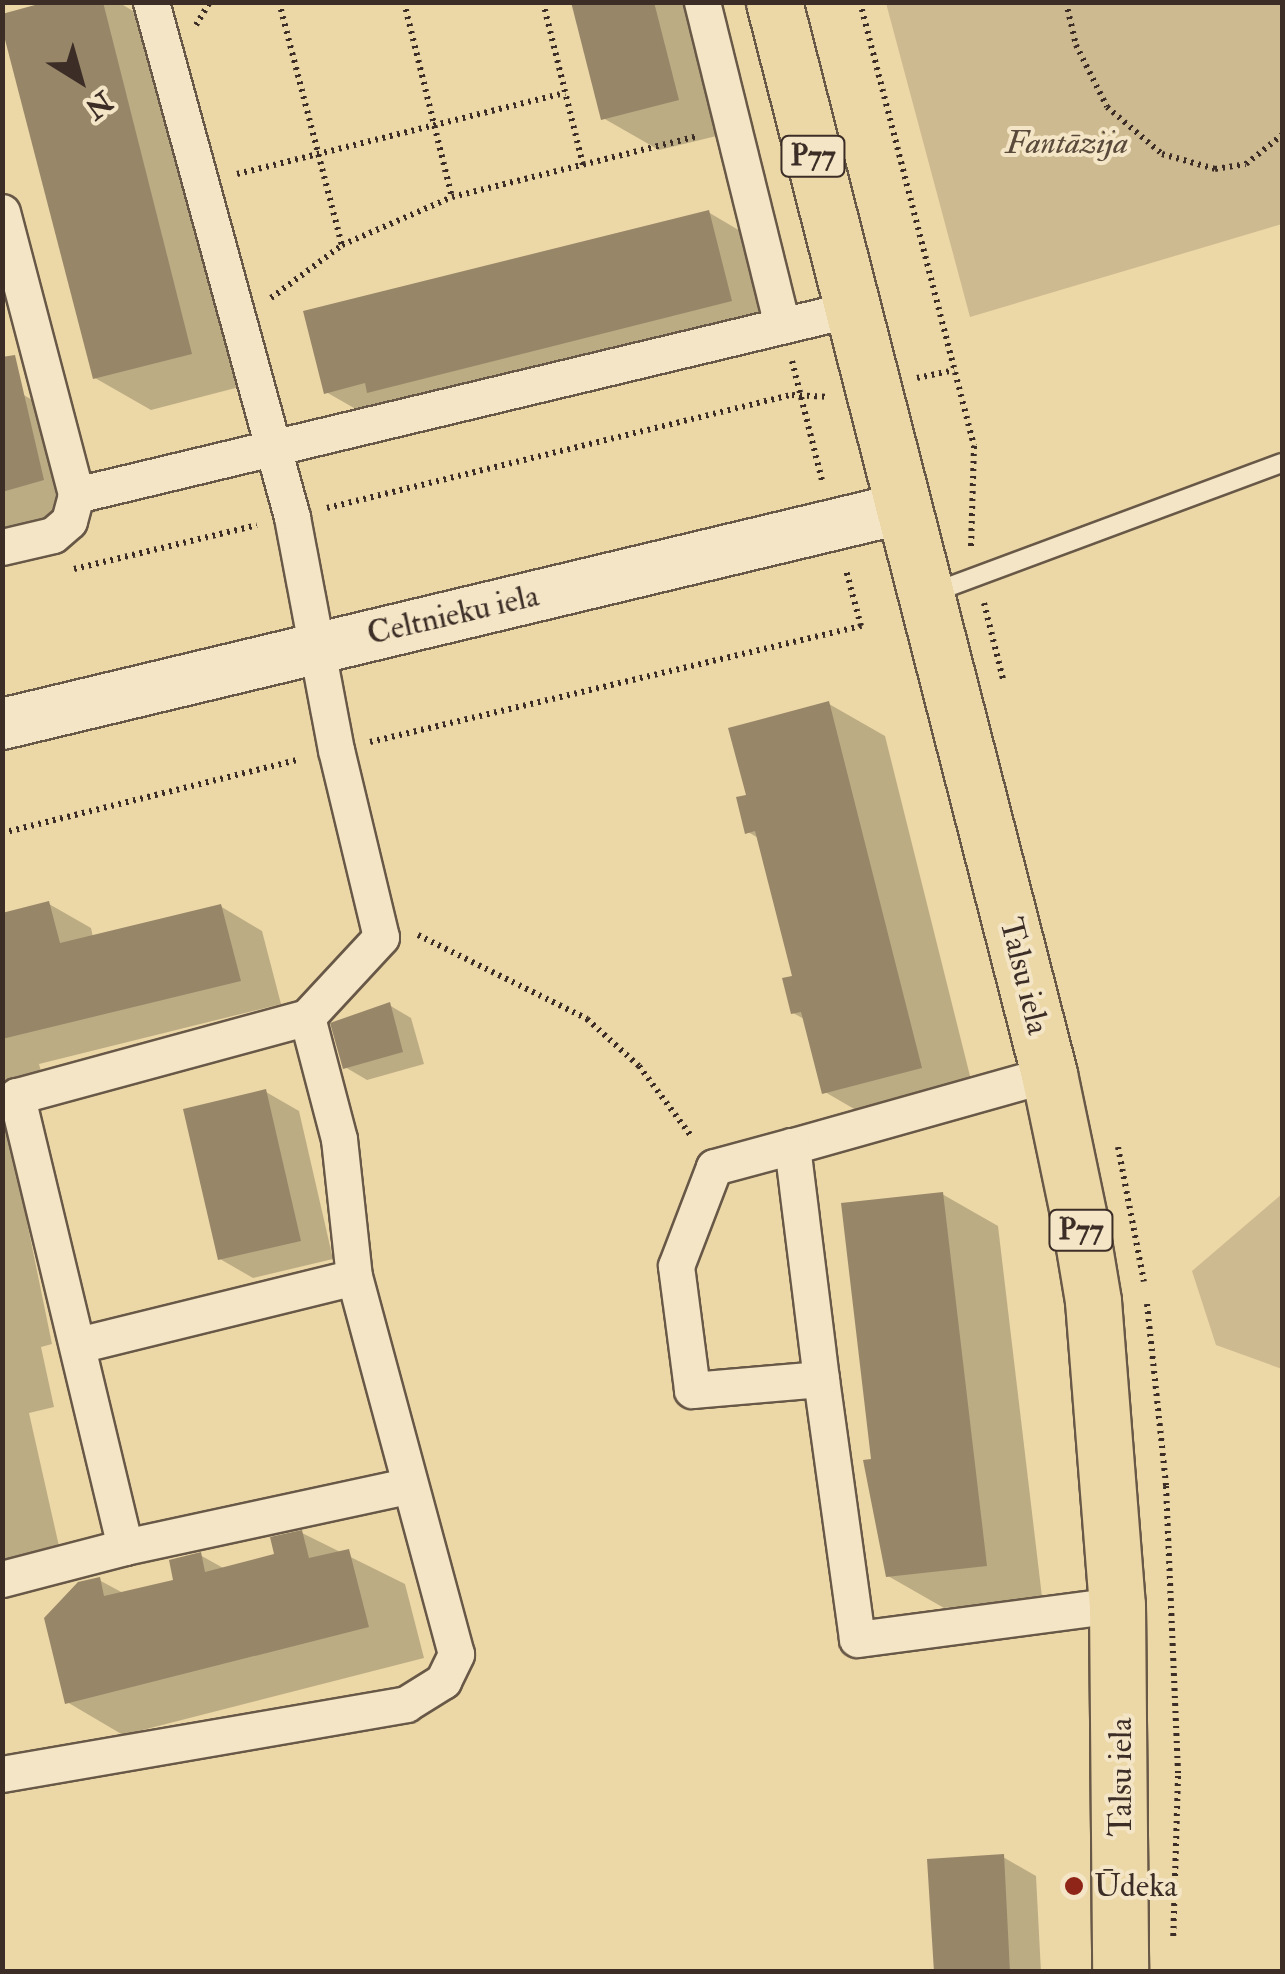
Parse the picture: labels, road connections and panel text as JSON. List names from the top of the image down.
{
  "streets": {
    "main road": ["P77", "Talsu iela"],
    "street": ["Celtnieku iela"]
  },
  "crossings": [
    ["Celtnieku iela", "Talsu iela"]
  ],
  "parks": ["Fantāzija"],
  "places": ["Ūdeka"],
  "north": "bottom right"
}
